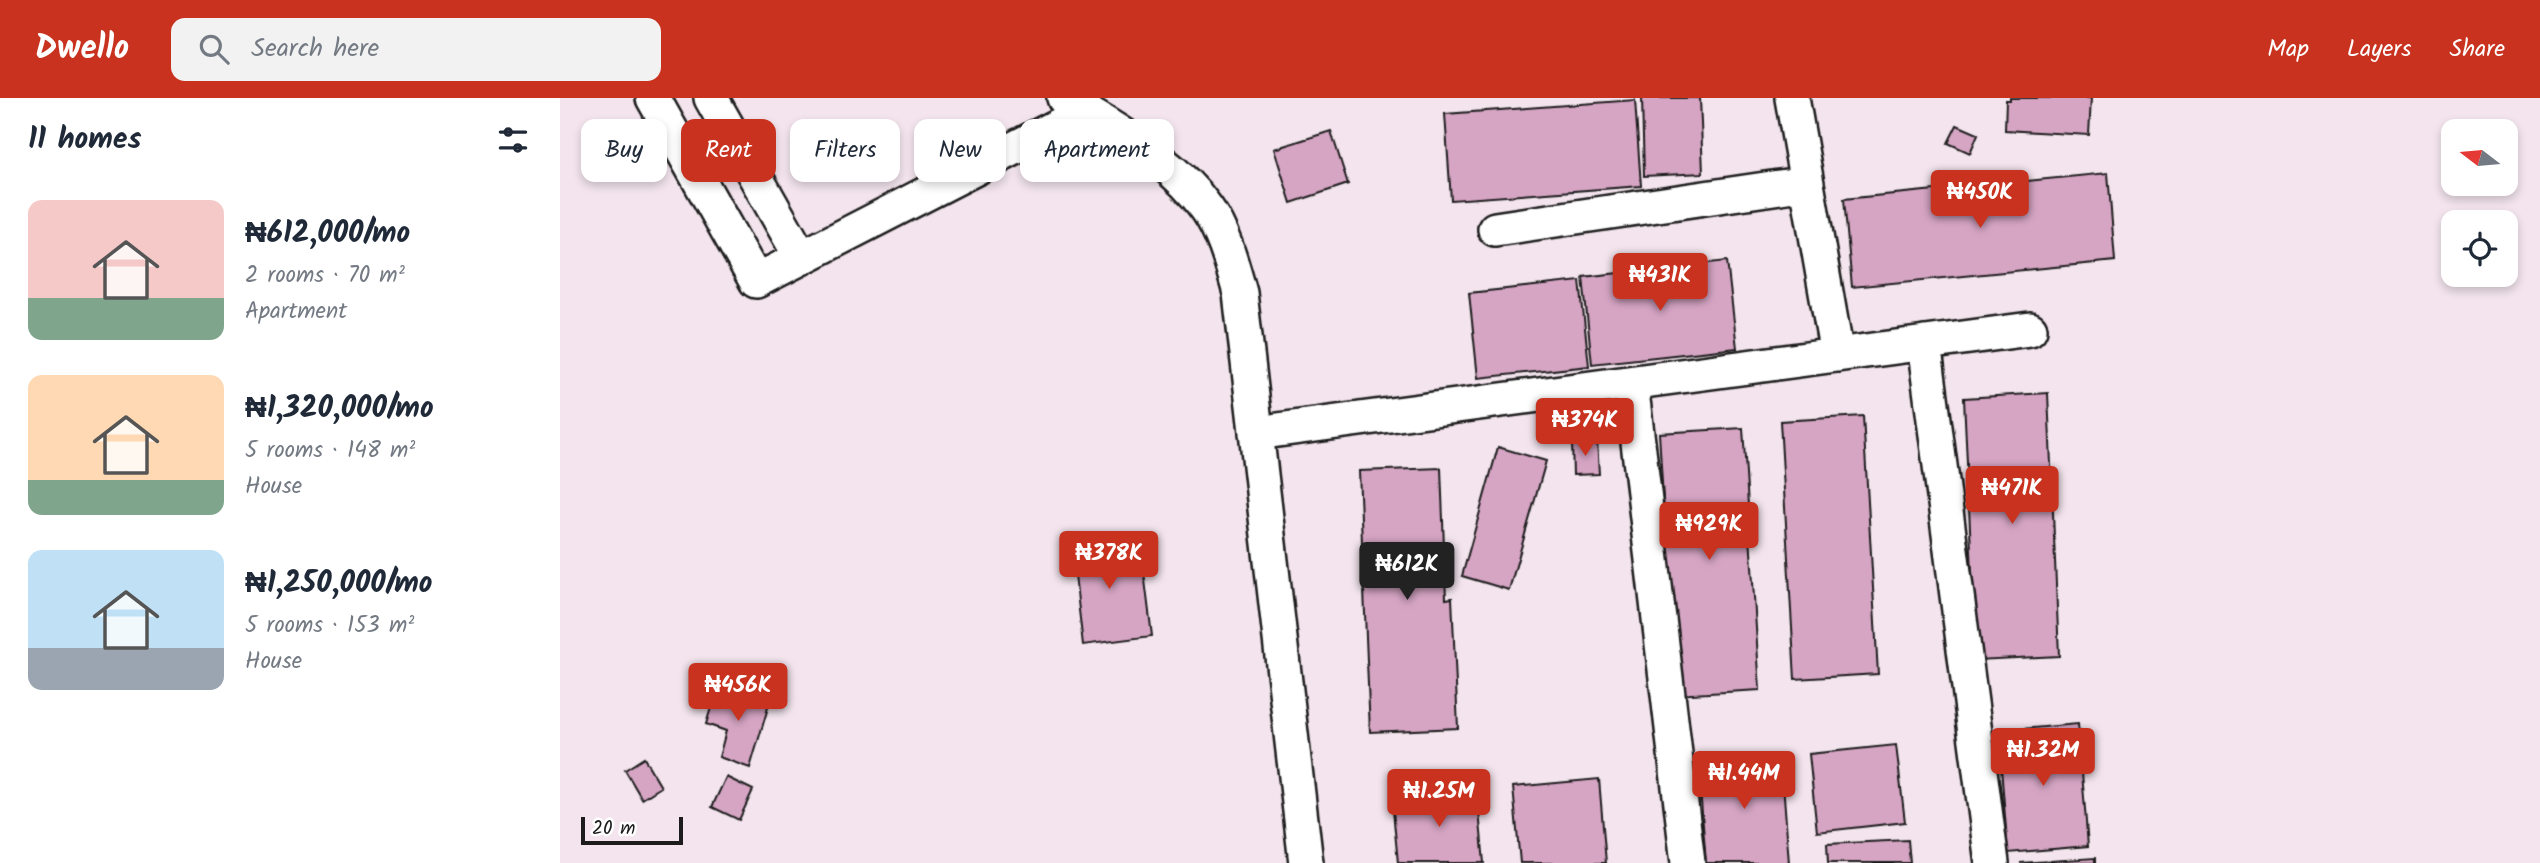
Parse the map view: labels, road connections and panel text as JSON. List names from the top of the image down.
{
  "scale_bar": "20 m",
  "north": "left",
  "page": {
    "header": "Dwello",
    "search": "Search here",
    "nav": ["Map", "Layers", "Share"],
    "heading": "11 homes",
    "chip": [
      "Buy",
      "Rent",
      "Filters",
      "New",
      "Apartment"
    ],
    "price": [
      "₦450K",
      "₦431K",
      "₦374K",
      "₦471K",
      "₦929K",
      "₦378K",
      "₦612K",
      "₦456K",
      "₦1.32M",
      "₦1.44M",
      "₦1.25M"
    ],
    "list": [
      {
        "name": "₦612,000/mo",
        "note": "2 rooms · 70 m² · Apartment"
      },
      {
        "name": "₦1,320,000/mo",
        "note": "5 rooms · 148 m² · House"
      },
      {
        "name": "₦1,250,000/mo",
        "note": "5 rooms · 153 m² · House"
      }
    ],
    "scale": "20 m"
  }
}
